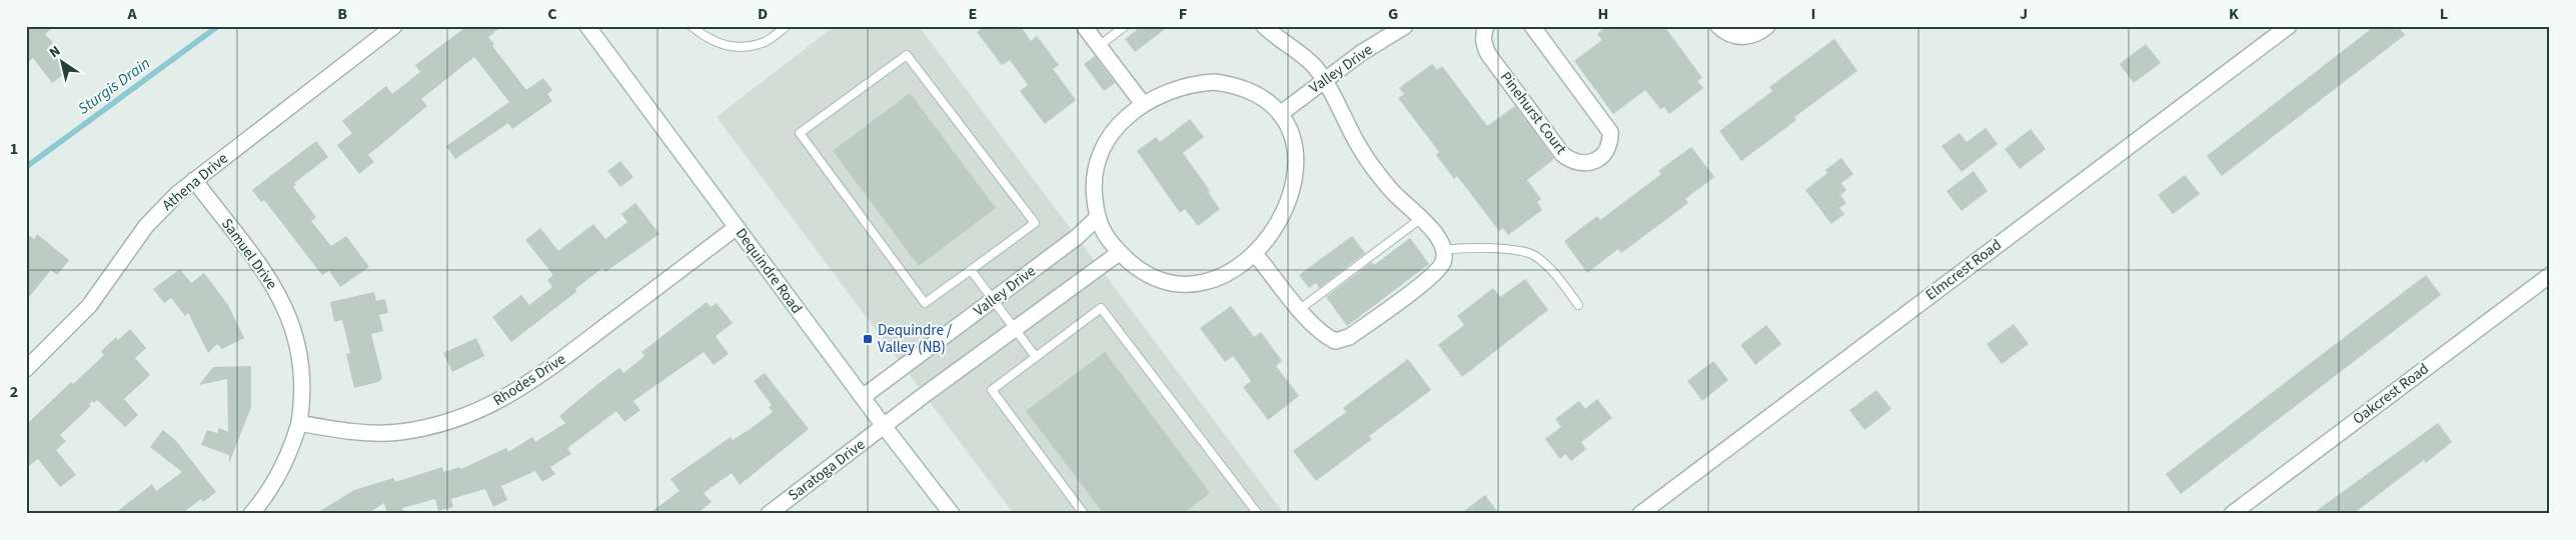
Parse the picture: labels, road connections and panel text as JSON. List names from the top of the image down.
{
  "streets": {
    "street": [
      "Valley Drive",
      "Pinehurst Court",
      "Athena Drive",
      "Samuel Drive",
      "Elmcrest Road",
      "Dequindre Road",
      "Rhodes Drive",
      "Oakcrest Road",
      "Saratoga Drive"
    ]
  },
  "crossings": [
    ["Valley Drive", "Dequindre Road"],
    ["Athena Drive", "Samuel Drive"],
    ["Samuel Drive", "Rhodes Drive"],
    ["Dequindre Road", "Rhodes Drive"],
    ["Dequindre Road", "Saratoga Drive"]
  ],
  "water": ["Sturgis Drain"],
  "places": {
    "transit": ["Dequindre / Valley (NB)"]
  },
  "north": "top left",
  "grid": {
    "columns": [
      "A",
      "B",
      "C",
      "D",
      "E",
      "F",
      "G",
      "H",
      "I",
      "J",
      "K",
      "L"
    ],
    "rows": ["1", "2"]
  }
}
